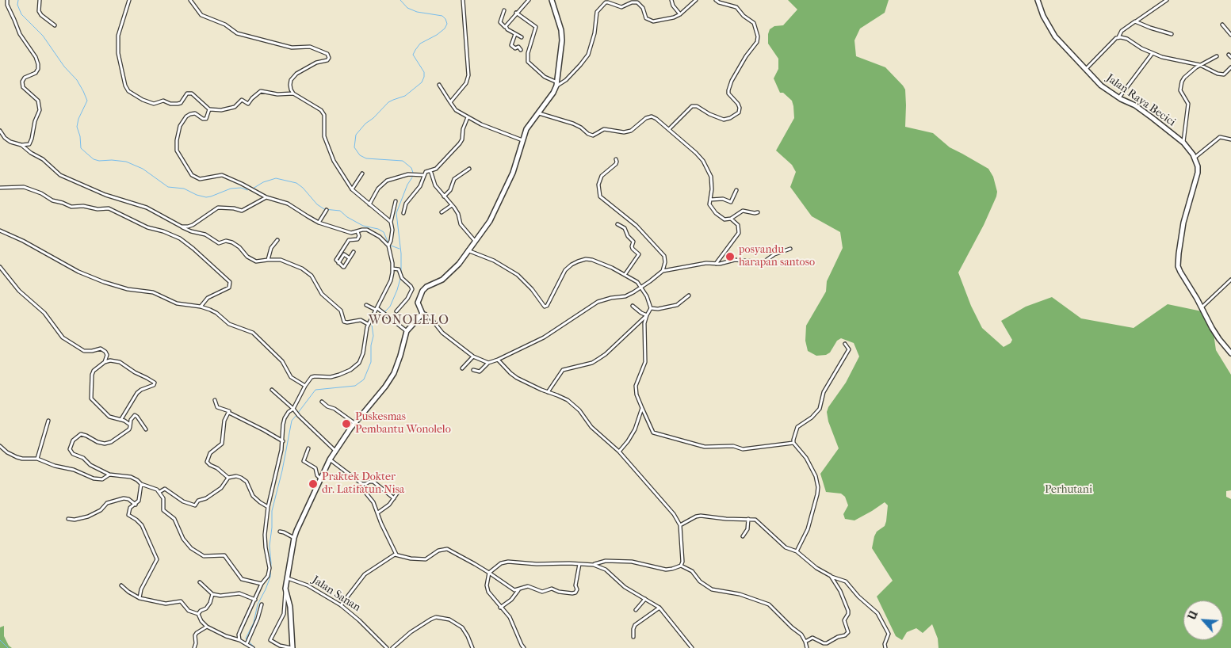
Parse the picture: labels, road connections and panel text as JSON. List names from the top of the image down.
{
  "streets": {
    "main road": ["Jalan Raya Becici"],
    "street": ["Jalan Sanan"]
  },
  "districts": ["WONOLELO"],
  "parks": ["Perhutani"],
  "places": ["posyandu harapan santoso", "Puskesmas Pembantu Wonolelo", "Praktek Dokter dr. Latifatun Nisa"],
  "north": "top left"
}
